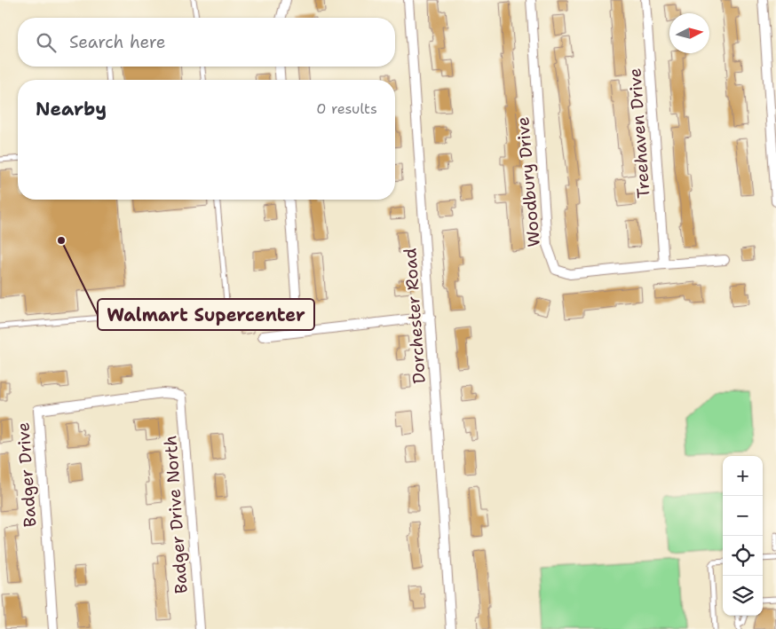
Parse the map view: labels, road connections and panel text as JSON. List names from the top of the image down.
{
  "streets": {
    "street": [
      "Treehaven Drive",
      "Woodbury Drive",
      "Dorchester Road",
      "Badger Drive",
      "Badger Drive North"
    ]
  },
  "crossings": [
    ["Treehaven Drive", "Woodbury Drive"],
    ["Badger Drive", "Badger Drive North"]
  ],
  "places": ["Walmart Supercenter"],
  "north": "right",
  "page": {
    "search": "Search here",
    "heading": ["Nearby", "0 results"],
    "map_buttons": ["+", "−"]
  }
}
